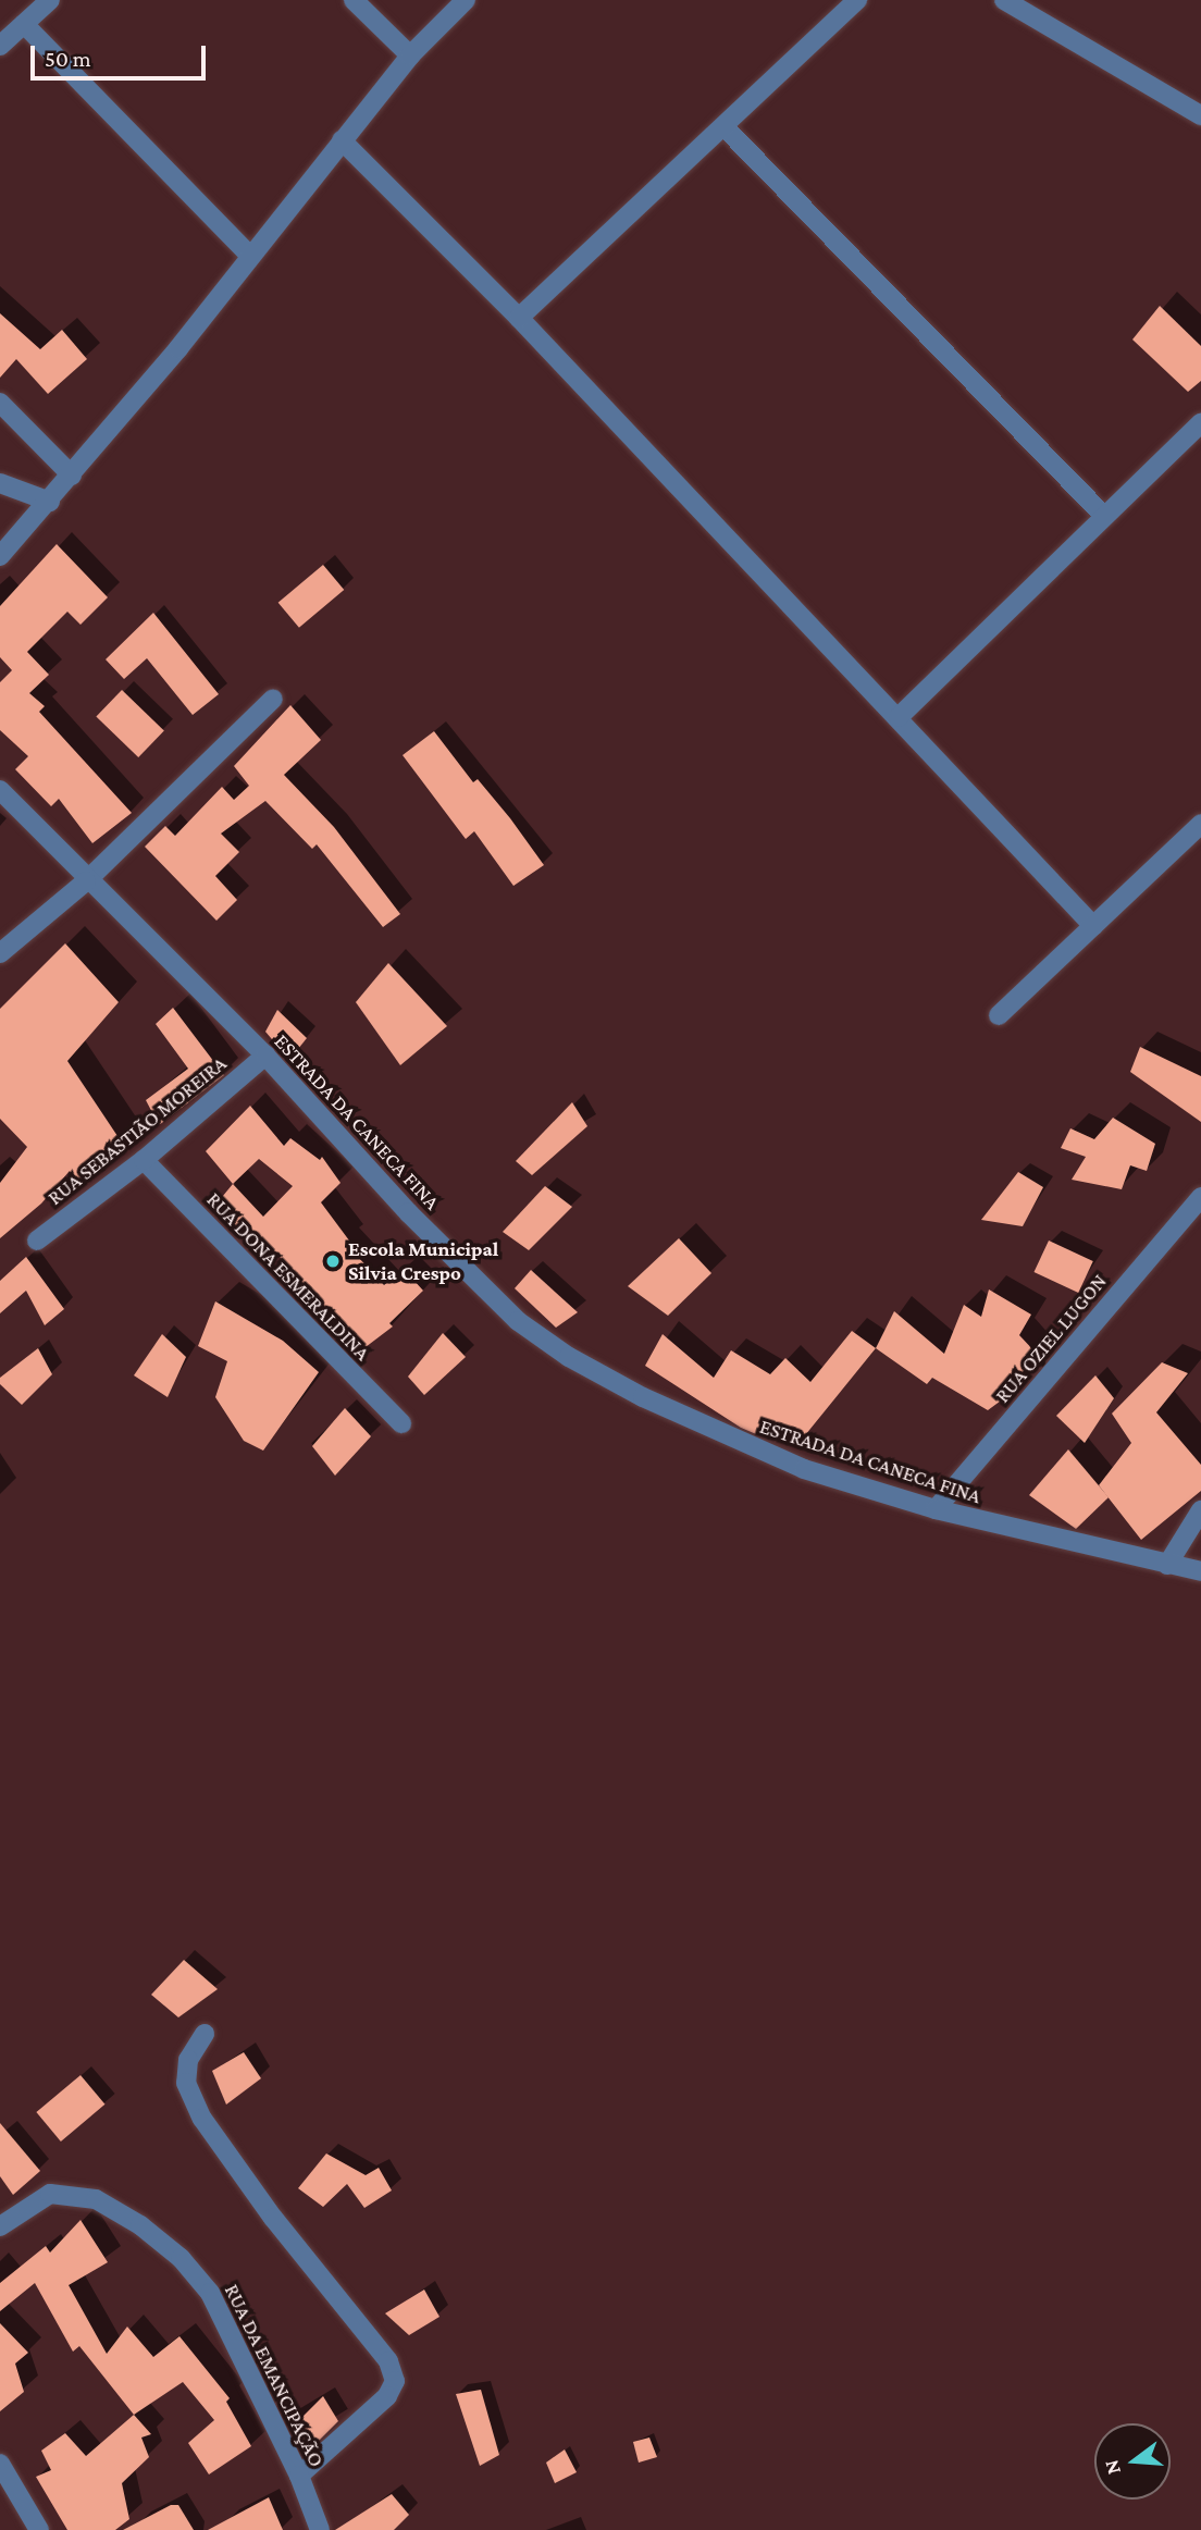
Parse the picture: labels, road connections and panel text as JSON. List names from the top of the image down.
{
  "streets": {
    "street": [
      "ESTRADA DA CANECA FINA",
      "RUA SEBASTIÃO MOREIRA",
      "RUA DONA ESMERALDINA",
      "RUA OZIEL LUGON",
      "RUA DA EMANCIPAÇÃO"
    ]
  },
  "crossings": [
    ["ESTRADA DA CANECA FINA", "RUA SEBASTIÃO MOREIRA"],
    ["ESTRADA DA CANECA FINA", "RUA OZIEL LUGON"],
    ["RUA SEBASTIÃO MOREIRA", "RUA DONA ESMERALDINA"]
  ],
  "places": ["Escola Municipal Silvia Crespo"],
  "scale_bar": "50 m",
  "north": "left"
}
